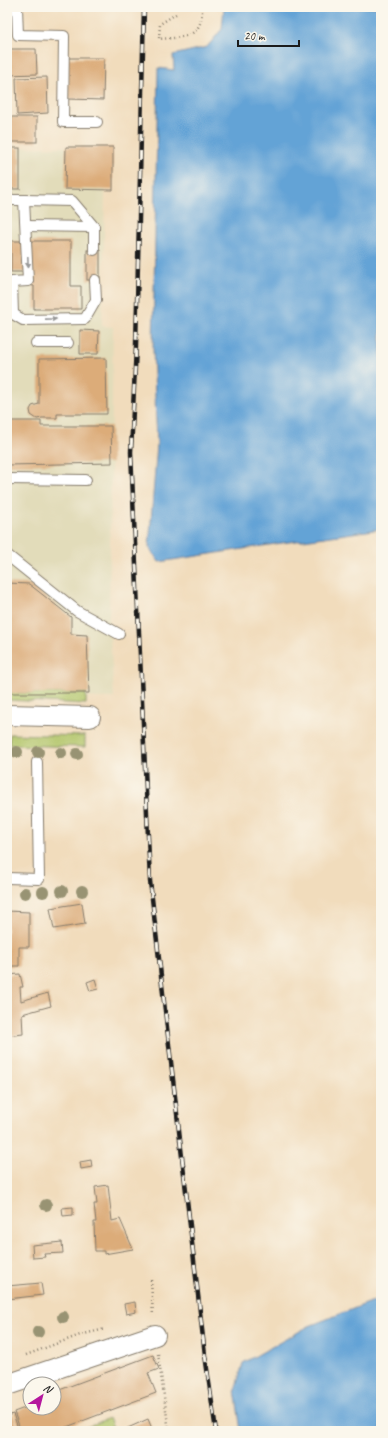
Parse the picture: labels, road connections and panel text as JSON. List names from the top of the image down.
{
  "scale_bar": "20 m",
  "north": "top right"
}
